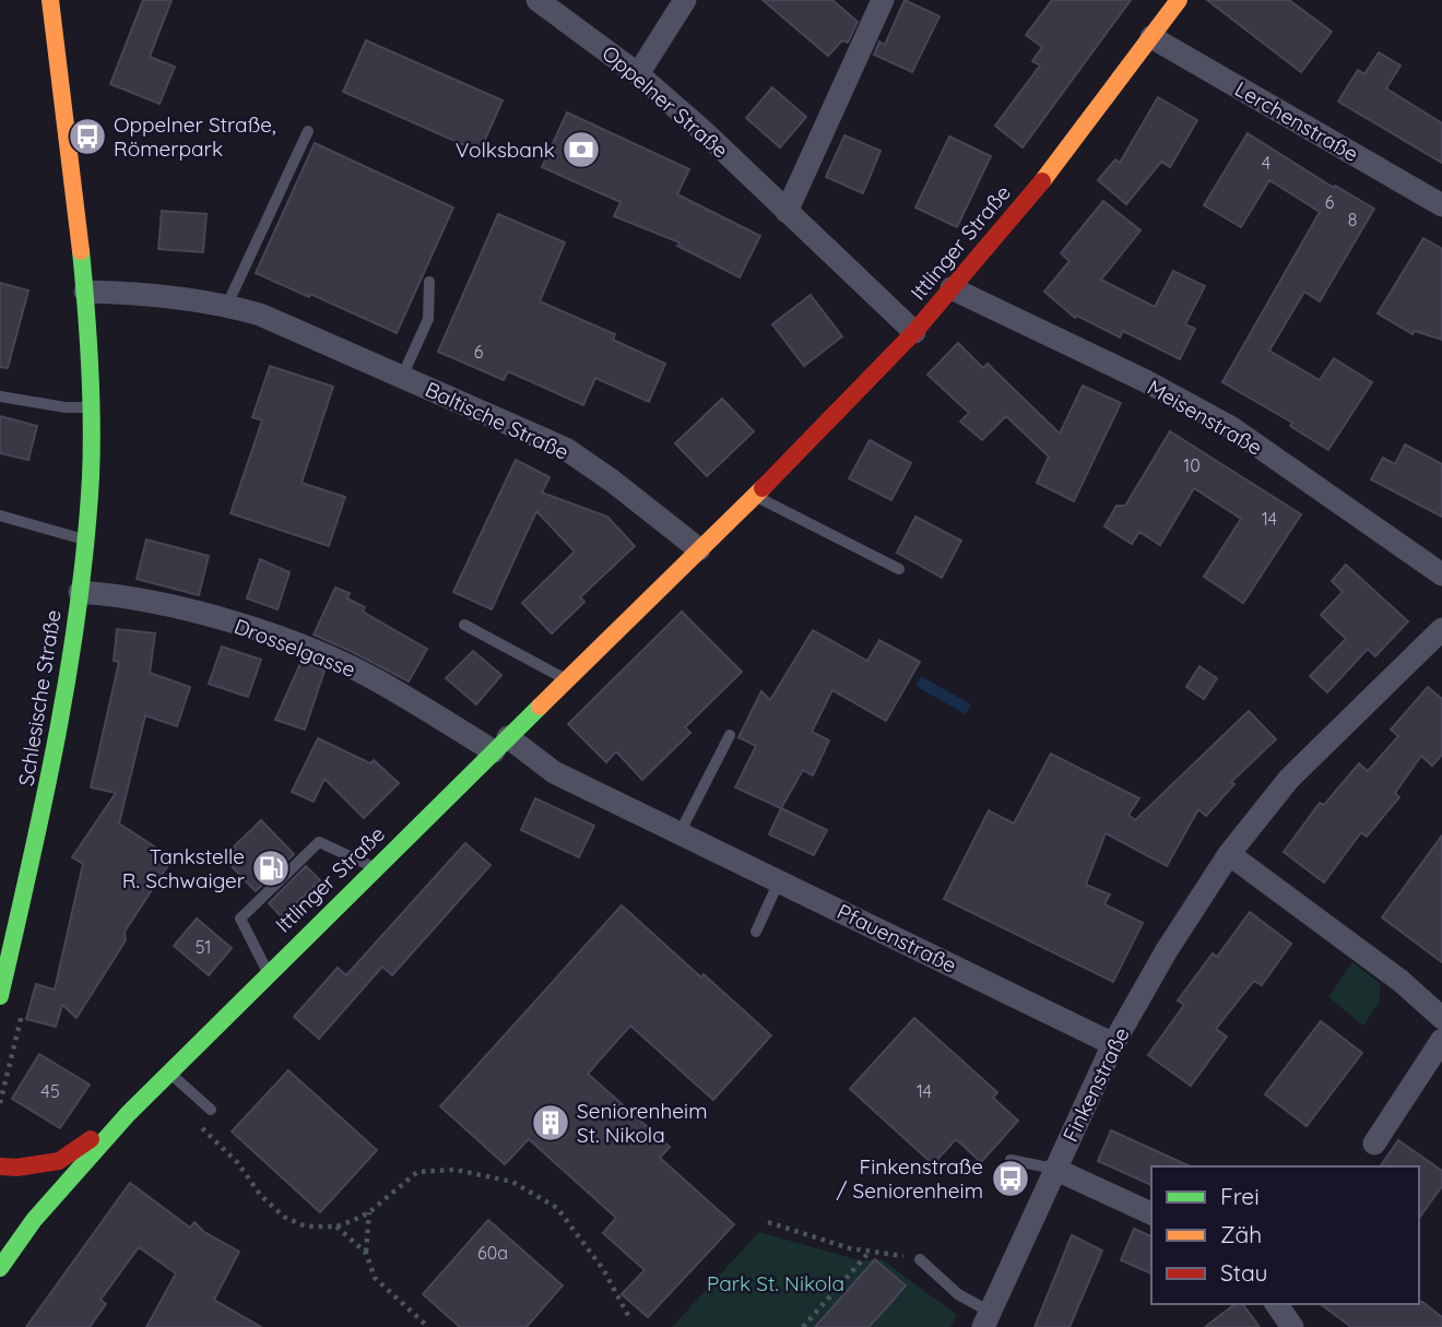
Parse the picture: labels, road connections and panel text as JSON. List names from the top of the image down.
{
  "streets": {
    "street": [
      "Oppelner Straße",
      "Lerchenstraße",
      "Ittlinger Straße",
      "Meisenstraße",
      "Baltische Straße",
      "Drosselgasse",
      "Schlesische Straße",
      "Pfauenstraße",
      "Finkenstraße"
    ]
  },
  "crossings": [
    ["Oppelner Straße", "Ittlinger Straße"],
    ["Lerchenstraße", "Ittlinger Straße"],
    ["Ittlinger Straße", "Meisenstraße"],
    ["Ittlinger Straße", "Baltische Straße"],
    ["Ittlinger Straße", "Drosselgasse"],
    ["Ittlinger Straße", "Pfauenstraße"],
    ["Baltische Straße", "Schlesische Straße"],
    ["Drosselgasse", "Schlesische Straße"],
    ["Drosselgasse", "Pfauenstraße"],
    ["Pfauenstraße", "Finkenstraße"]
  ],
  "parks": ["Park St. Nikola"],
  "places": {
    "bus stop": ["Oppelner Straße, Römerpark", "Finkenstraße / Seniorenheim"],
    "bank": ["Volksbank"],
    "fuel station": ["Tankstelle R. Schwaiger"],
    "building": ["Seniorenheim St. Nikola"]
  },
  "house_numbers": [
    "4",
    "6",
    "8",
    "6",
    "10",
    "14",
    "51",
    "45",
    "14",
    "60a"
  ],
  "legend": ["Frei", "Zäh", "Stau"]
}
